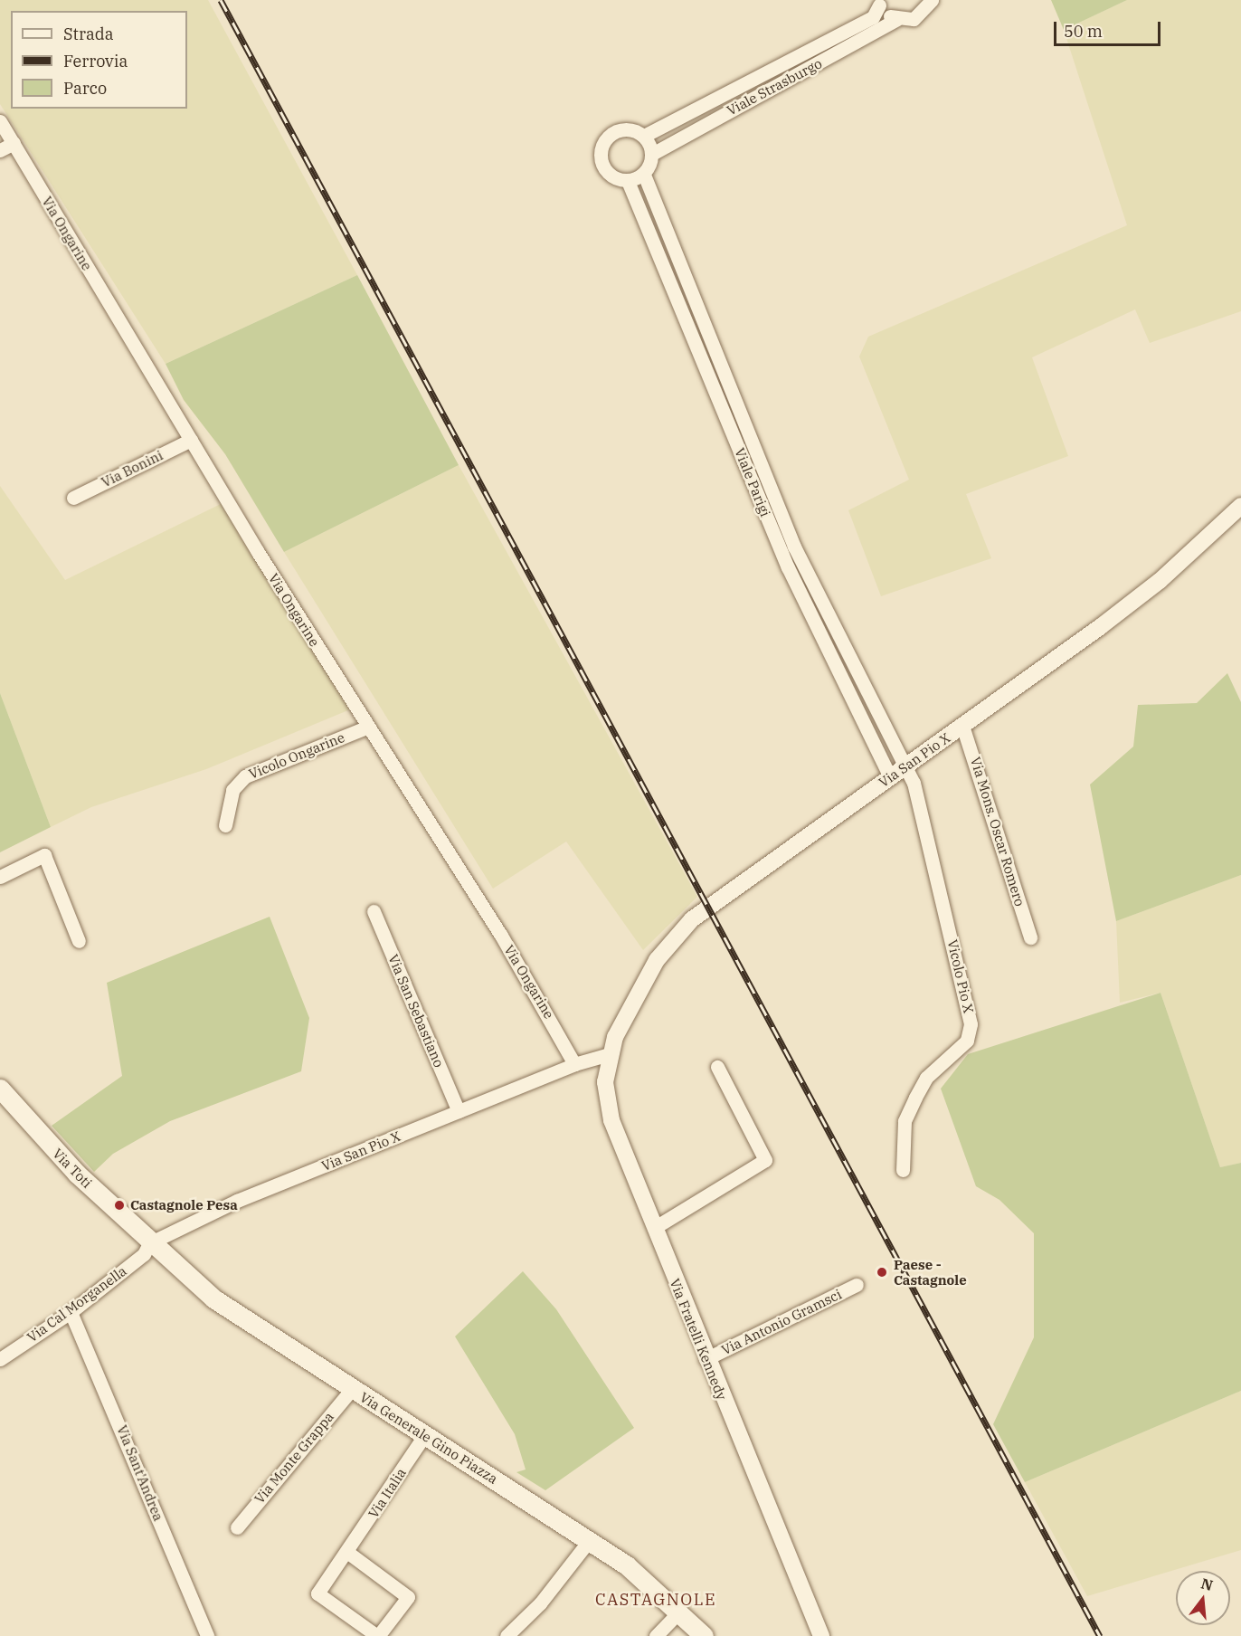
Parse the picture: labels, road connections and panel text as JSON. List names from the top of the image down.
{
  "streets": {
    "main road": ["Via Toti", "Via Generale Gino Piazza"],
    "street": [
      "Viale Strasburgo",
      "Via Ongarine",
      "Via Bonini",
      "Viale Parigi",
      "Vicolo Ongarine",
      "Via San Pio X",
      "Via Mons. Oscar Romero",
      "Vicolo Pio X",
      "Via San Sebastiano",
      "Via Cal Morganella",
      "Via Antonio Gramsci",
      "Via Fratelli Kennedy",
      "Via Monte Grappa",
      "Via Sant'Andrea",
      "Via Italia"
    ]
  },
  "crossings": [
    ["Viale Strasburgo", "Viale Parigi"],
    ["Via Ongarine", "Via Bonini"],
    ["Via Ongarine", "Vicolo Ongarine"],
    ["Via Ongarine", "Via San Pio X"],
    ["Viale Parigi", "Via San Pio X"],
    ["Viale Parigi", "Vicolo Pio X"],
    ["Via San Pio X", "Via Mons. Oscar Romero"],
    ["Via San Pio X", "Vicolo Pio X"],
    ["Via San Pio X", "Via San Sebastiano"],
    ["Via San Pio X", "Via Toti"],
    ["Via San Pio X", "Via Cal Morganella"],
    ["Via San Pio X", "Via Fratelli Kennedy"],
    ["Via San Pio X", "Via Generale Gino Piazza"],
    ["Via Toti", "Via Cal Morganella"],
    ["Via Toti", "Via Generale Gino Piazza"],
    ["Via Cal Morganella", "Via Generale Gino Piazza"],
    ["Via Cal Morganella", "Via Sant'Andrea"],
    ["Via Antonio Gramsci", "Via Fratelli Kennedy"],
    ["Via Generale Gino Piazza", "Via Monte Grappa"],
    ["Via Generale Gino Piazza", "Via Italia"]
  ],
  "districts": ["CASTAGNOLE"],
  "places": ["Castagnole Pesa", "Paese - Castagnole"],
  "legend": ["Strada", "Ferrovia", "Parco"],
  "scale_bar": "50 m",
  "north": "top"
}
